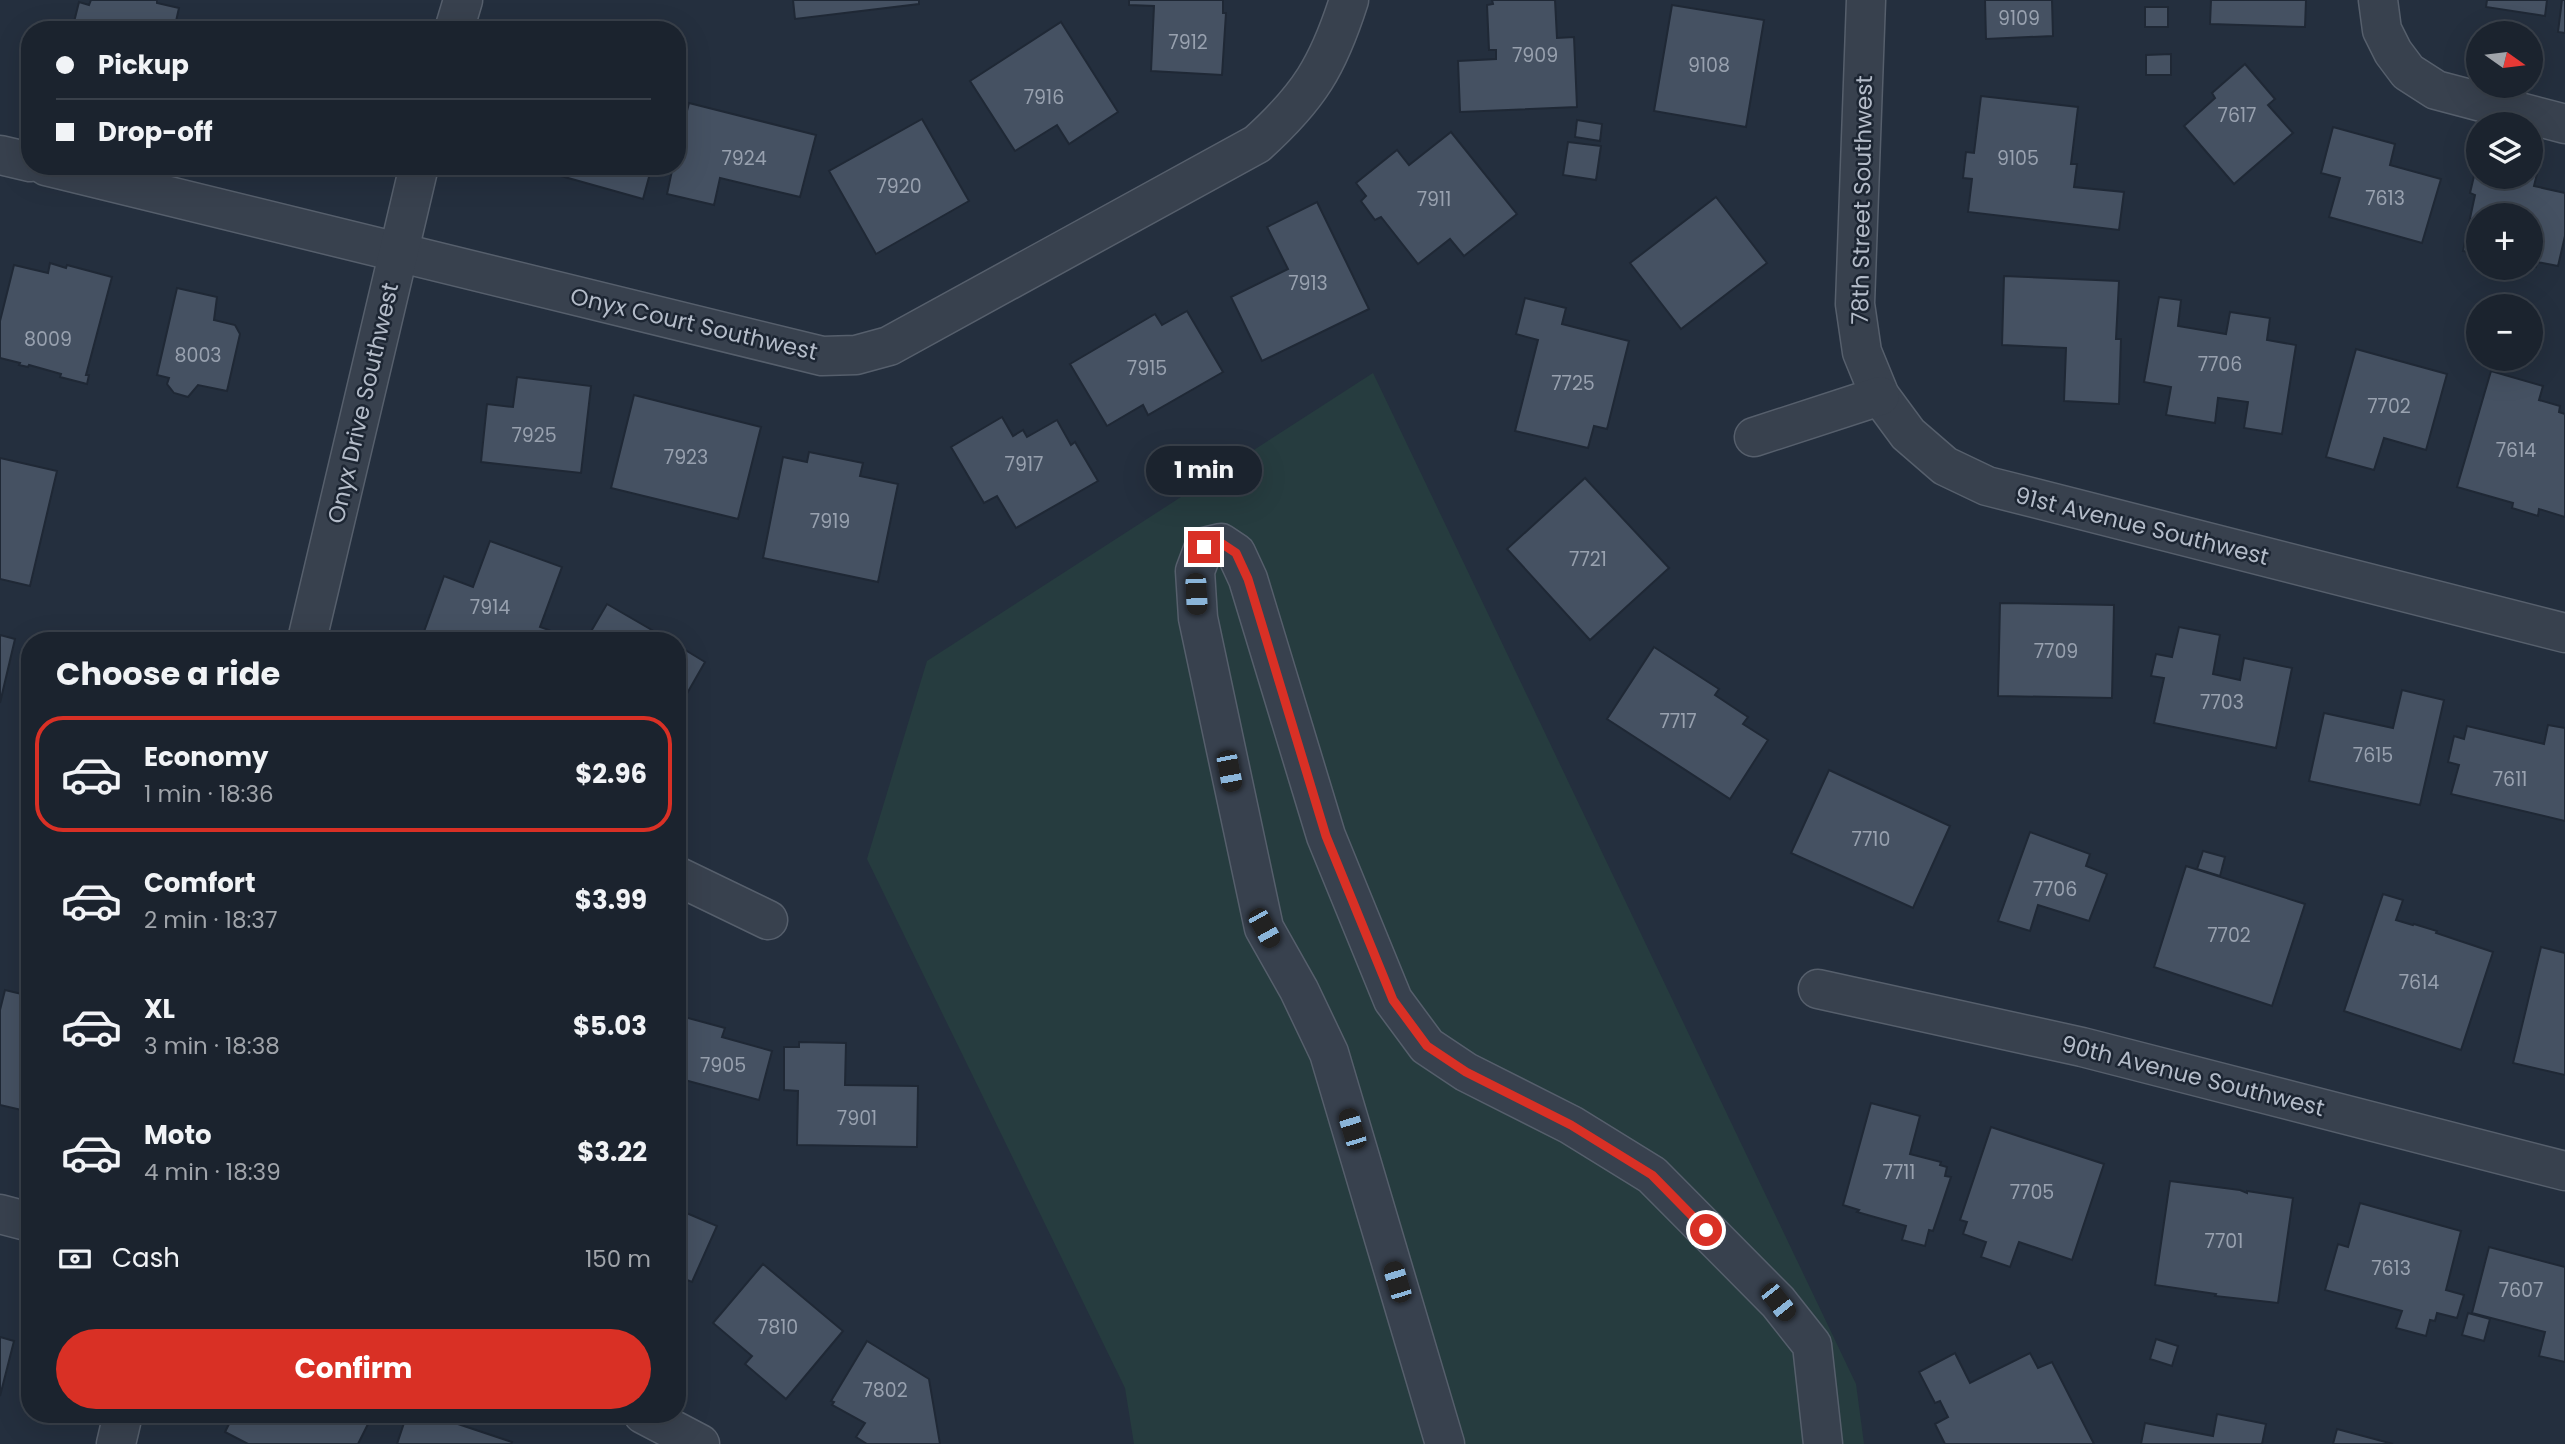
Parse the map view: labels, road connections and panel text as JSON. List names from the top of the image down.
{
  "streets": {
    "street": [
      "78th Street Southwest",
      "Onyx Court Southwest",
      "Onyx Drive Southwest",
      "91st Avenue Southwest",
      "90th Avenue Southwest"
    ]
  },
  "crossings": [
    ["78th Street Southwest", "91st Avenue Southwest"],
    ["Onyx Court Southwest", "Onyx Drive Southwest"]
  ],
  "house_numbers": [
    "9109",
    "7912",
    "7909",
    "9108",
    "7916",
    "7617",
    "7924",
    "9105",
    "7920",
    "7613",
    "7911",
    "7913",
    "8009",
    "8003",
    "7706",
    "7915",
    "7725",
    "7702",
    "7925",
    "7614",
    "7923",
    "7917",
    "7919",
    "7721",
    "7914",
    "7709",
    "7703",
    "7717",
    "7615",
    "7611",
    "7710",
    "7706",
    "7702",
    "7614",
    "7905",
    "7901",
    "7711",
    "7705",
    "7701",
    "7613",
    "7607",
    "7810",
    "7802"
  ],
  "north": "right",
  "page": {
    "map_buttons": ["+", "−"],
    "banner": ["Pickup", "Drop-off"],
    "bubble": "1 min",
    "heading": "Choose a ride",
    "list": [
      {
        "name": "Economy",
        "note": "1 min · 18:36",
        "value": "$2.96"
      },
      {
        "name": "Comfort",
        "note": "2 min · 18:37",
        "value": "$3.99"
      },
      {
        "name": "XL",
        "note": "3 min · 18:38",
        "value": "$5.03"
      },
      {
        "name": "Moto",
        "note": "4 min · 18:39",
        "value": "$3.22"
      }
    ],
    "pay": ["Cash", "150 m"],
    "buttons": "Confirm"
  }
}
